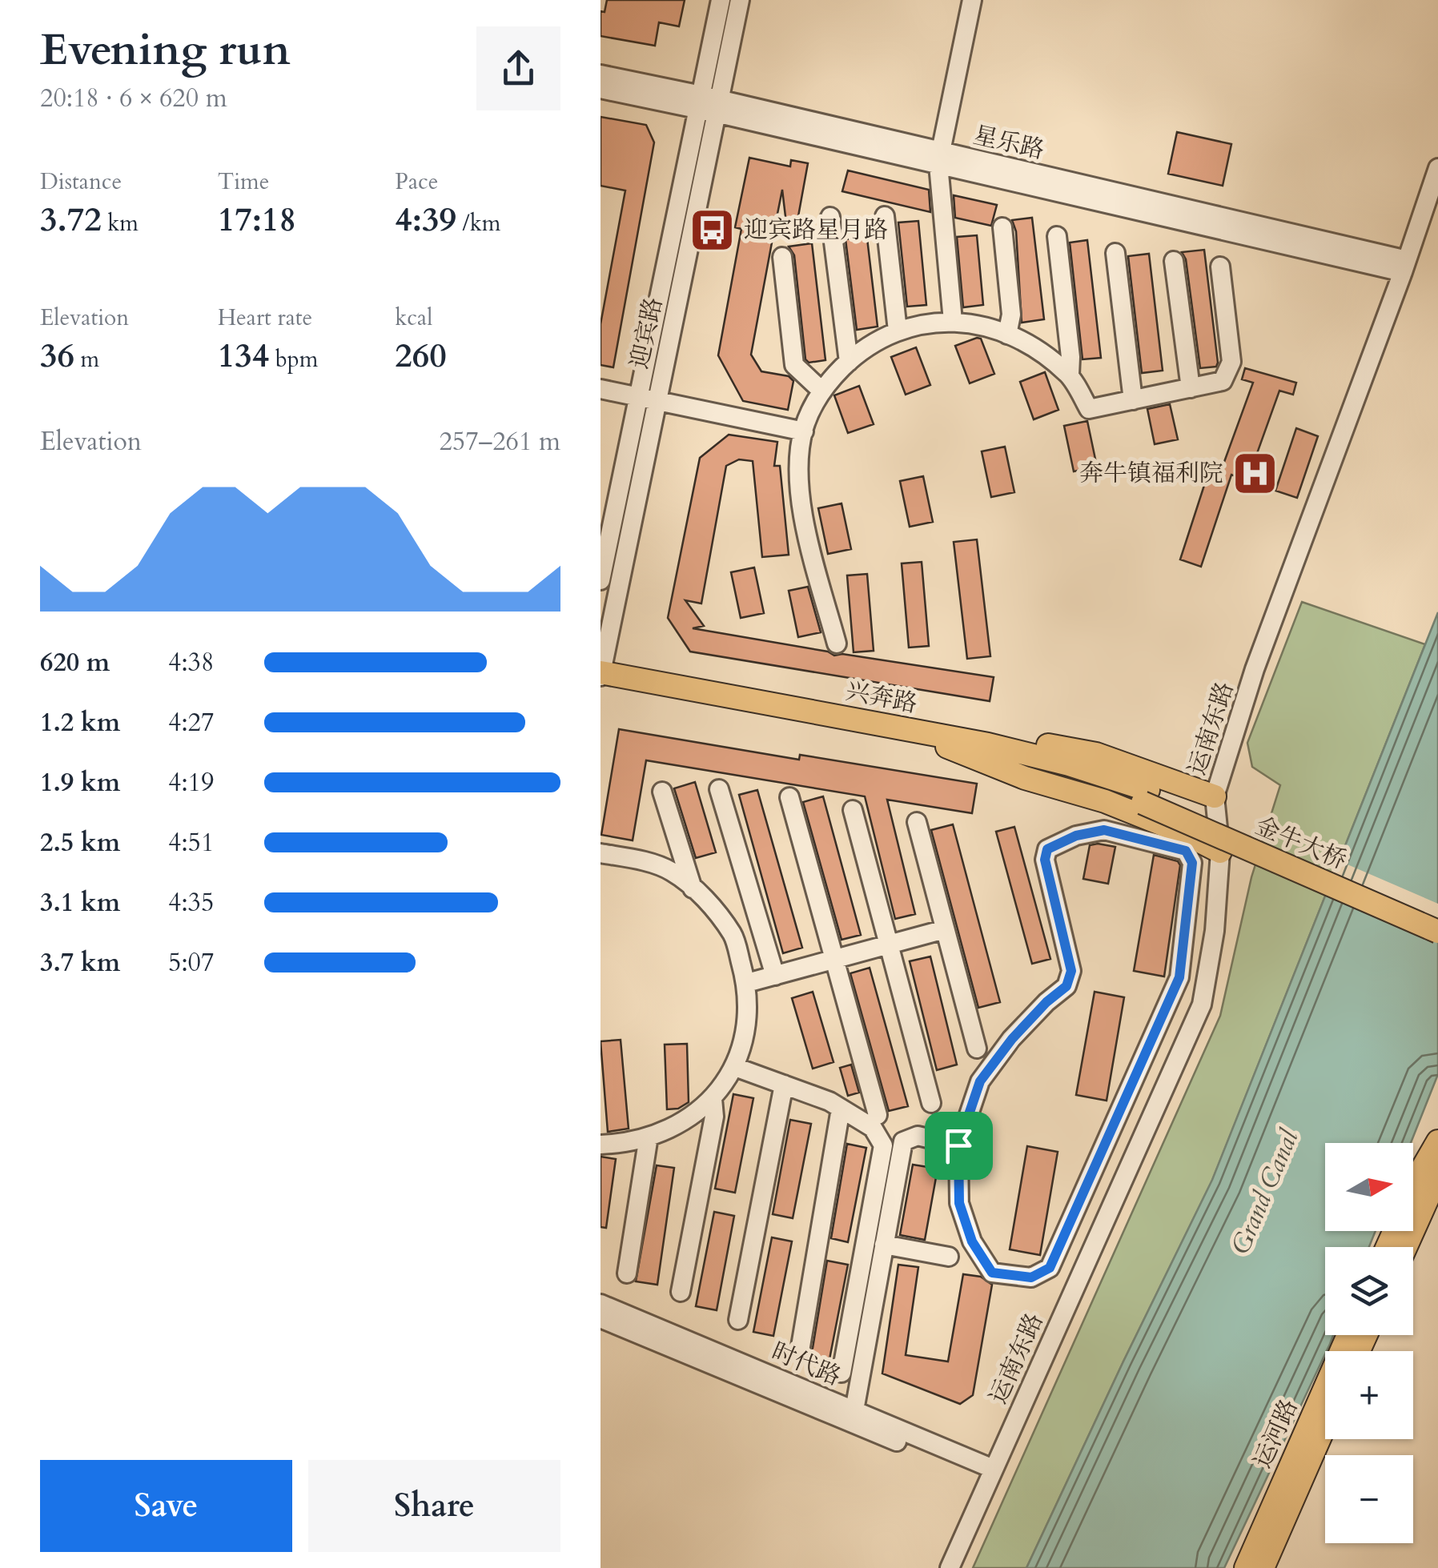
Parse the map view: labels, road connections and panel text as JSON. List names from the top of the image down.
{
  "streets": {
    "main road": ["兴奔路", "金牛大桥", "运河路"],
    "street": [
      "星乐路",
      "迎宾路",
      "运南东路",
      "时代路"
    ]
  },
  "crossings": [
    ["星乐路", "迎宾路"],
    ["星乐路", "运南东路"],
    ["迎宾路", "兴奔路"],
    ["兴奔路", "金牛大桥"],
    ["运南东路", "时代路"]
  ],
  "water": ["Grand Canal"],
  "places": {
    "bus stop": ["迎宾路星月路"],
    "hospital": ["奔牛镇福利院"]
  },
  "north": "right",
  "page": {
    "heading": ["Evening run", "20:18 · 6 × 620 m"],
    "stats": [
      ["Distance", "3.72 km"],
      ["Time", "17:18"],
      ["Pace", "4:39 /km"],
      ["Elevation", "36 m"],
      ["Heart rate", "134 bpm"],
      ["kcal", "260"]
    ],
    "chart": ["Elevation", "257–261 m"],
    "list": [
      {
        "name": "620 m",
        "note": "4:38"
      },
      {
        "name": "1.2 km",
        "note": "4:27"
      },
      {
        "name": "1.9 km",
        "note": "4:19"
      },
      {
        "name": "2.5 km",
        "note": "4:51"
      },
      {
        "name": "3.1 km",
        "note": "4:35"
      },
      {
        "name": "3.7 km",
        "note": "5:07"
      }
    ],
    "map_buttons": ["+", "−"],
    "buttons": ["Save", "Share"]
  }
}
